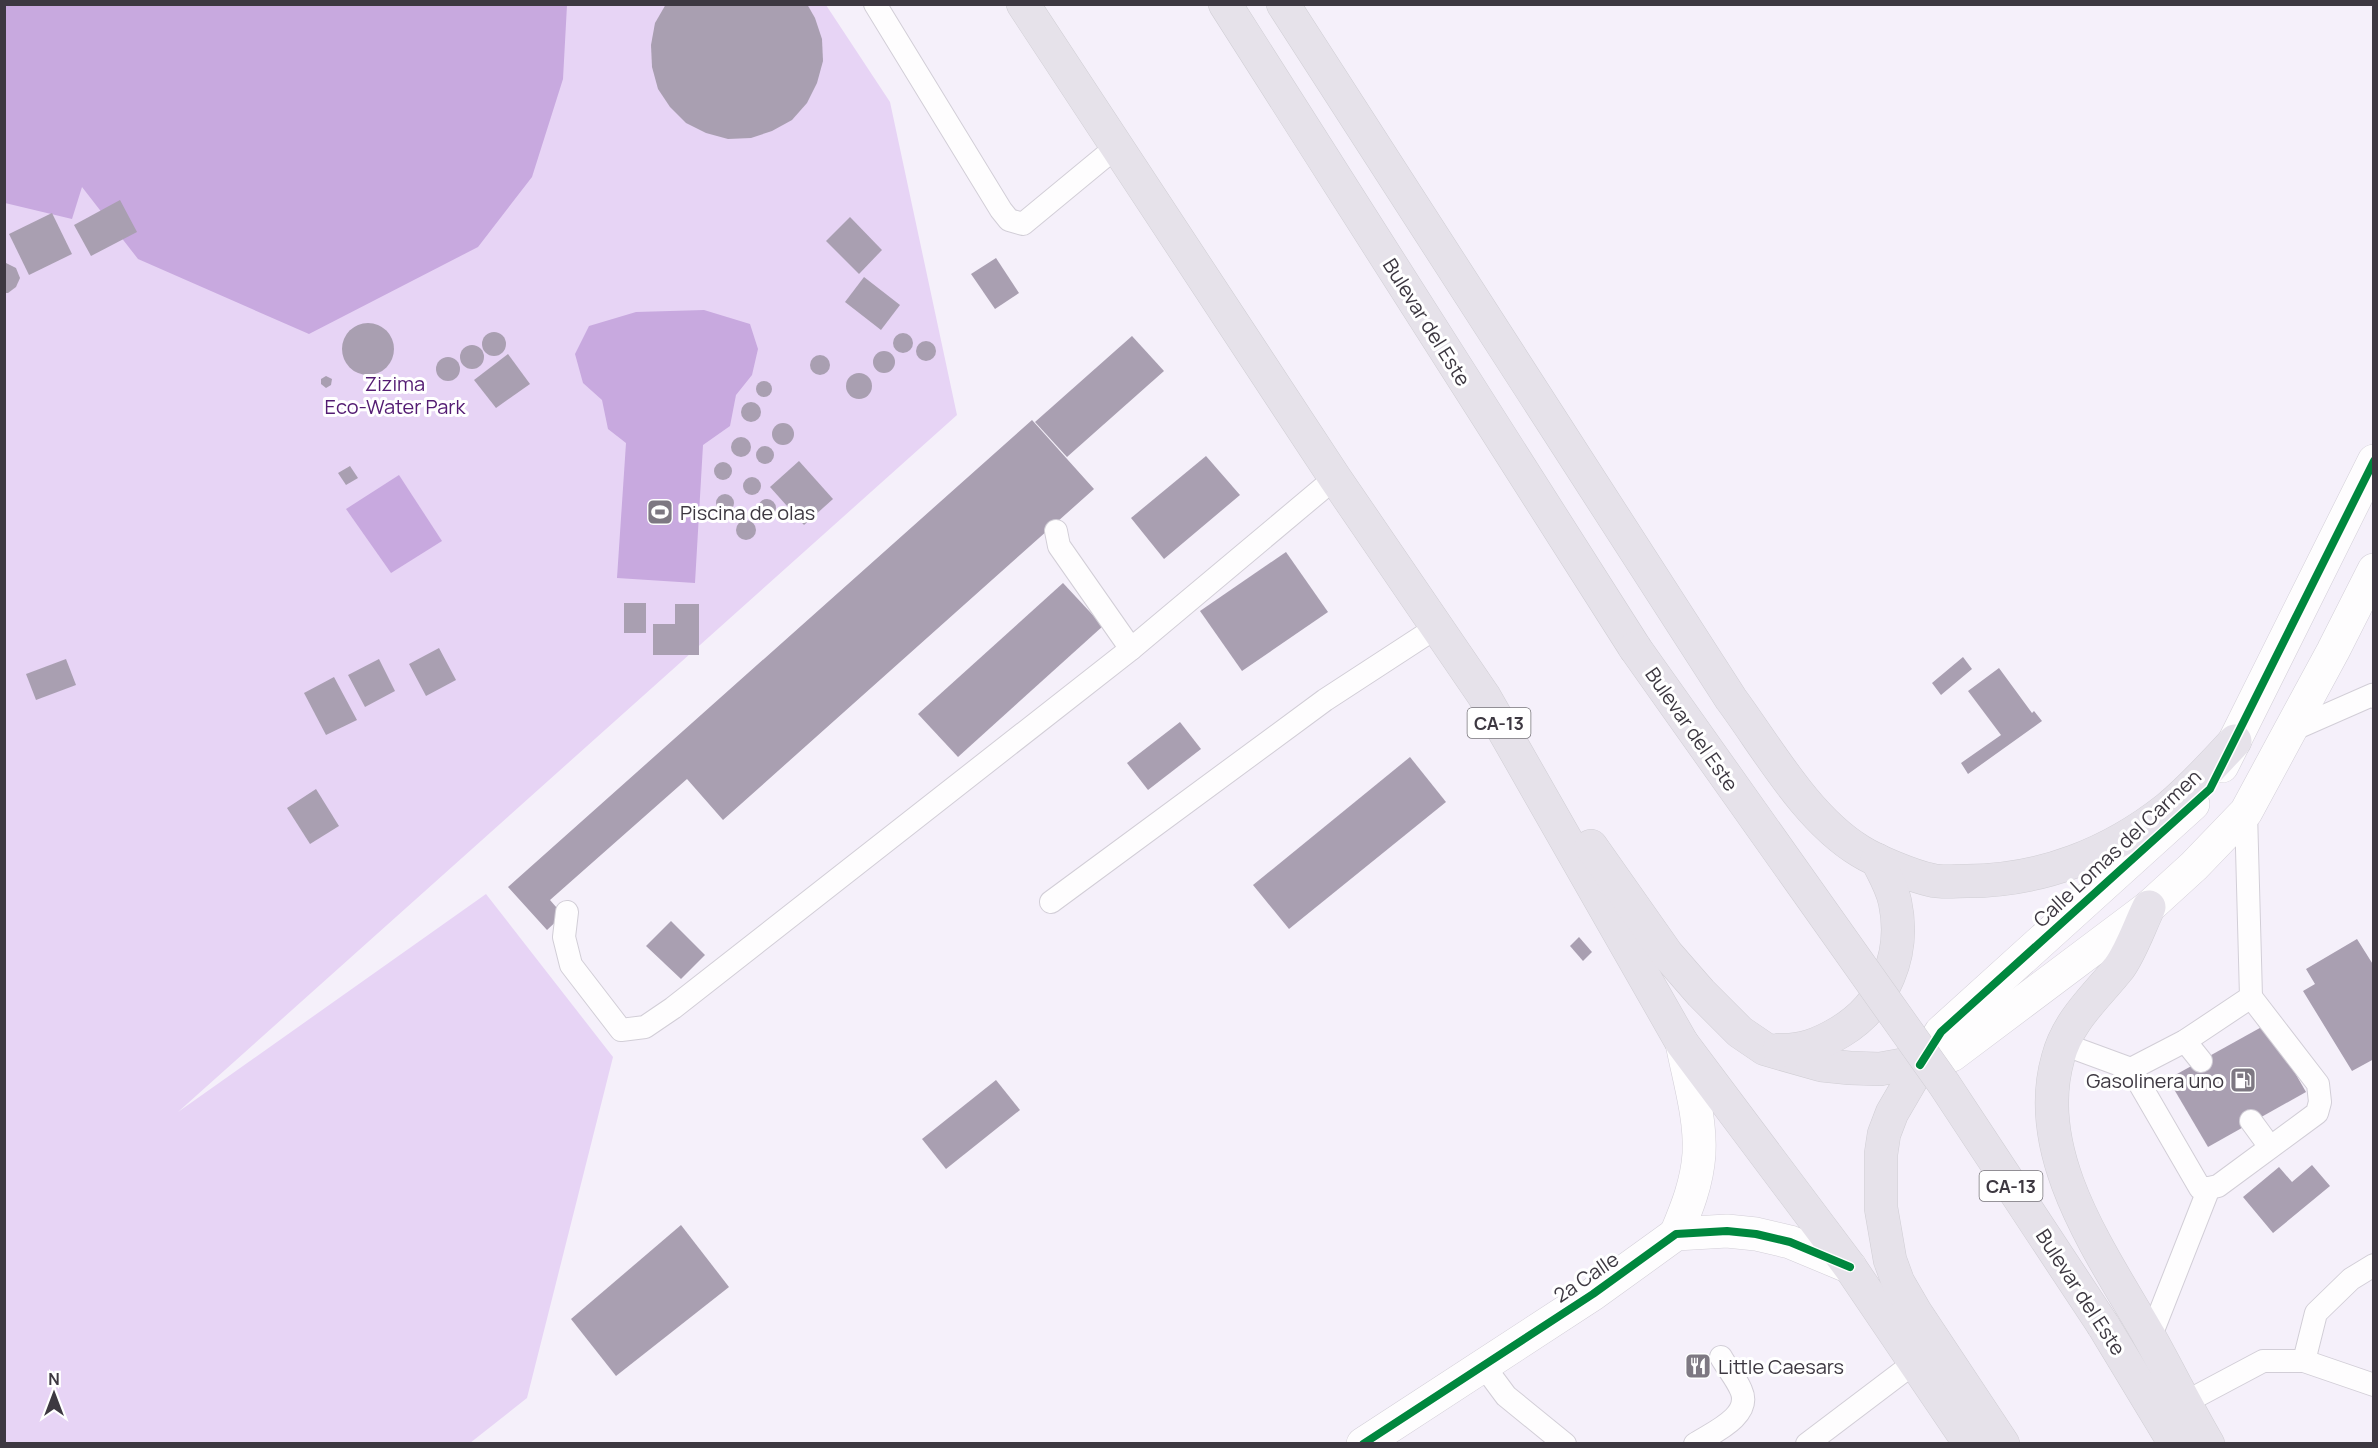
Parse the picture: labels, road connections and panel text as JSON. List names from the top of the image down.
{
  "streets": {
    "highway": ["Bulevar del Este", "CA-13"],
    "street": ["Calle Lomas del Carmen", "2a Calle"]
  },
  "parks": ["Zizima Eco-Water Park"],
  "places": {
    "sports": ["Piscina de olas"],
    "fuel station": ["Gasolinera uno"],
    "restaurant": ["Little Caesars"]
  },
  "north": "top"
}
